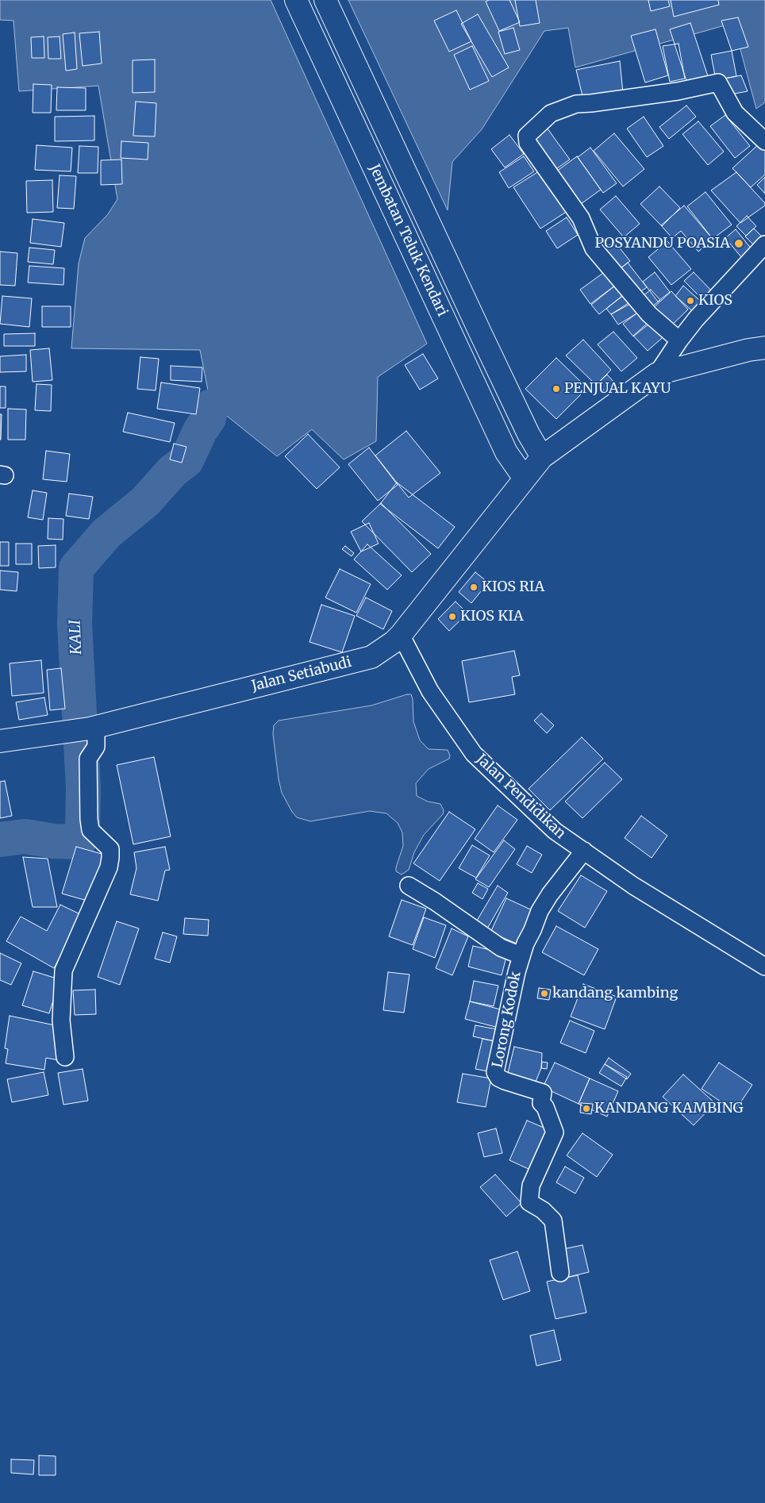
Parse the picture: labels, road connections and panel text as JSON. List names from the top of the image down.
{
  "streets": {
    "highway": ["Jembatan Teluk Kendari", "Jalan Setiabudi"],
    "street": ["Jalan Pendidikan", "Lorong Kodok"]
  },
  "crossings": [
    ["Jembatan Teluk Kendari", "Jalan Setiabudi"],
    ["Jalan Setiabudi", "Jalan Pendidikan"],
    ["Jalan Pendidikan", "Lorong Kodok"]
  ],
  "water": ["KALI"],
  "places": [
    "POSYANDU POASIA",
    "KIOS",
    "PENJUAL KAYU",
    "KIOS RIA",
    "KIOS KIA",
    "kandang kambing",
    "KANDANG KAMBING"
  ]
}
